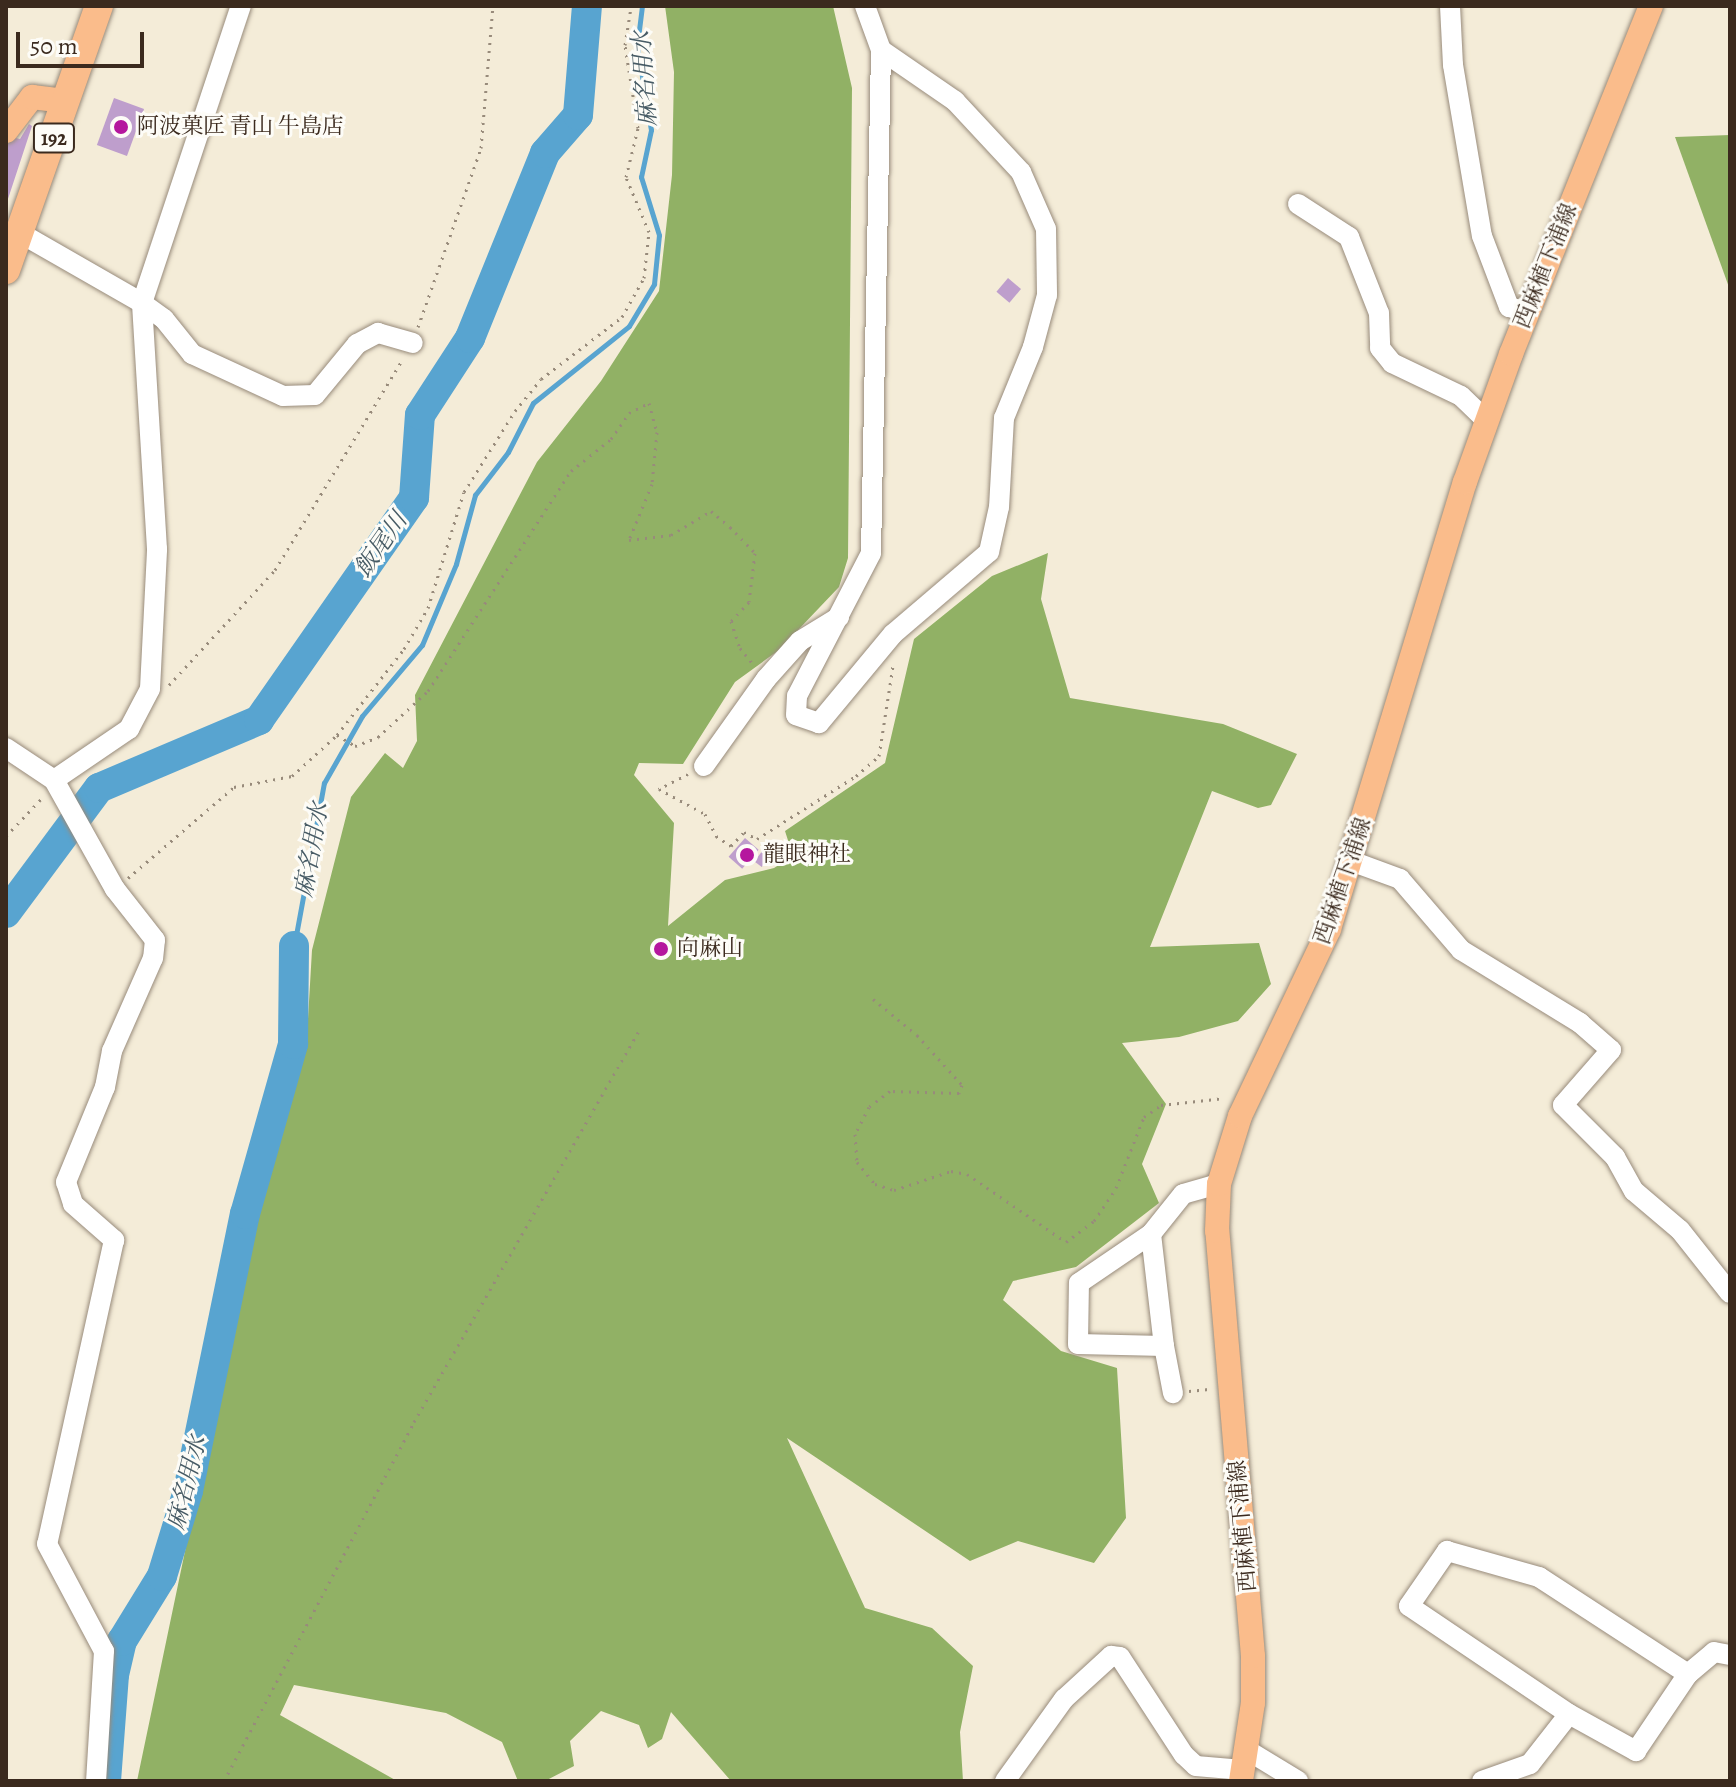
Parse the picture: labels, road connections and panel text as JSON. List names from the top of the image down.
{
  "streets": {
    "highway": ["192"],
    "main road": ["西麻植下浦線"]
  },
  "water": ["麻名用水", "飯尾川"],
  "places": ["阿波菓匠 青山 牛島店", "龍眼神社", "向麻山"],
  "scale_bar": "50 m"
}
